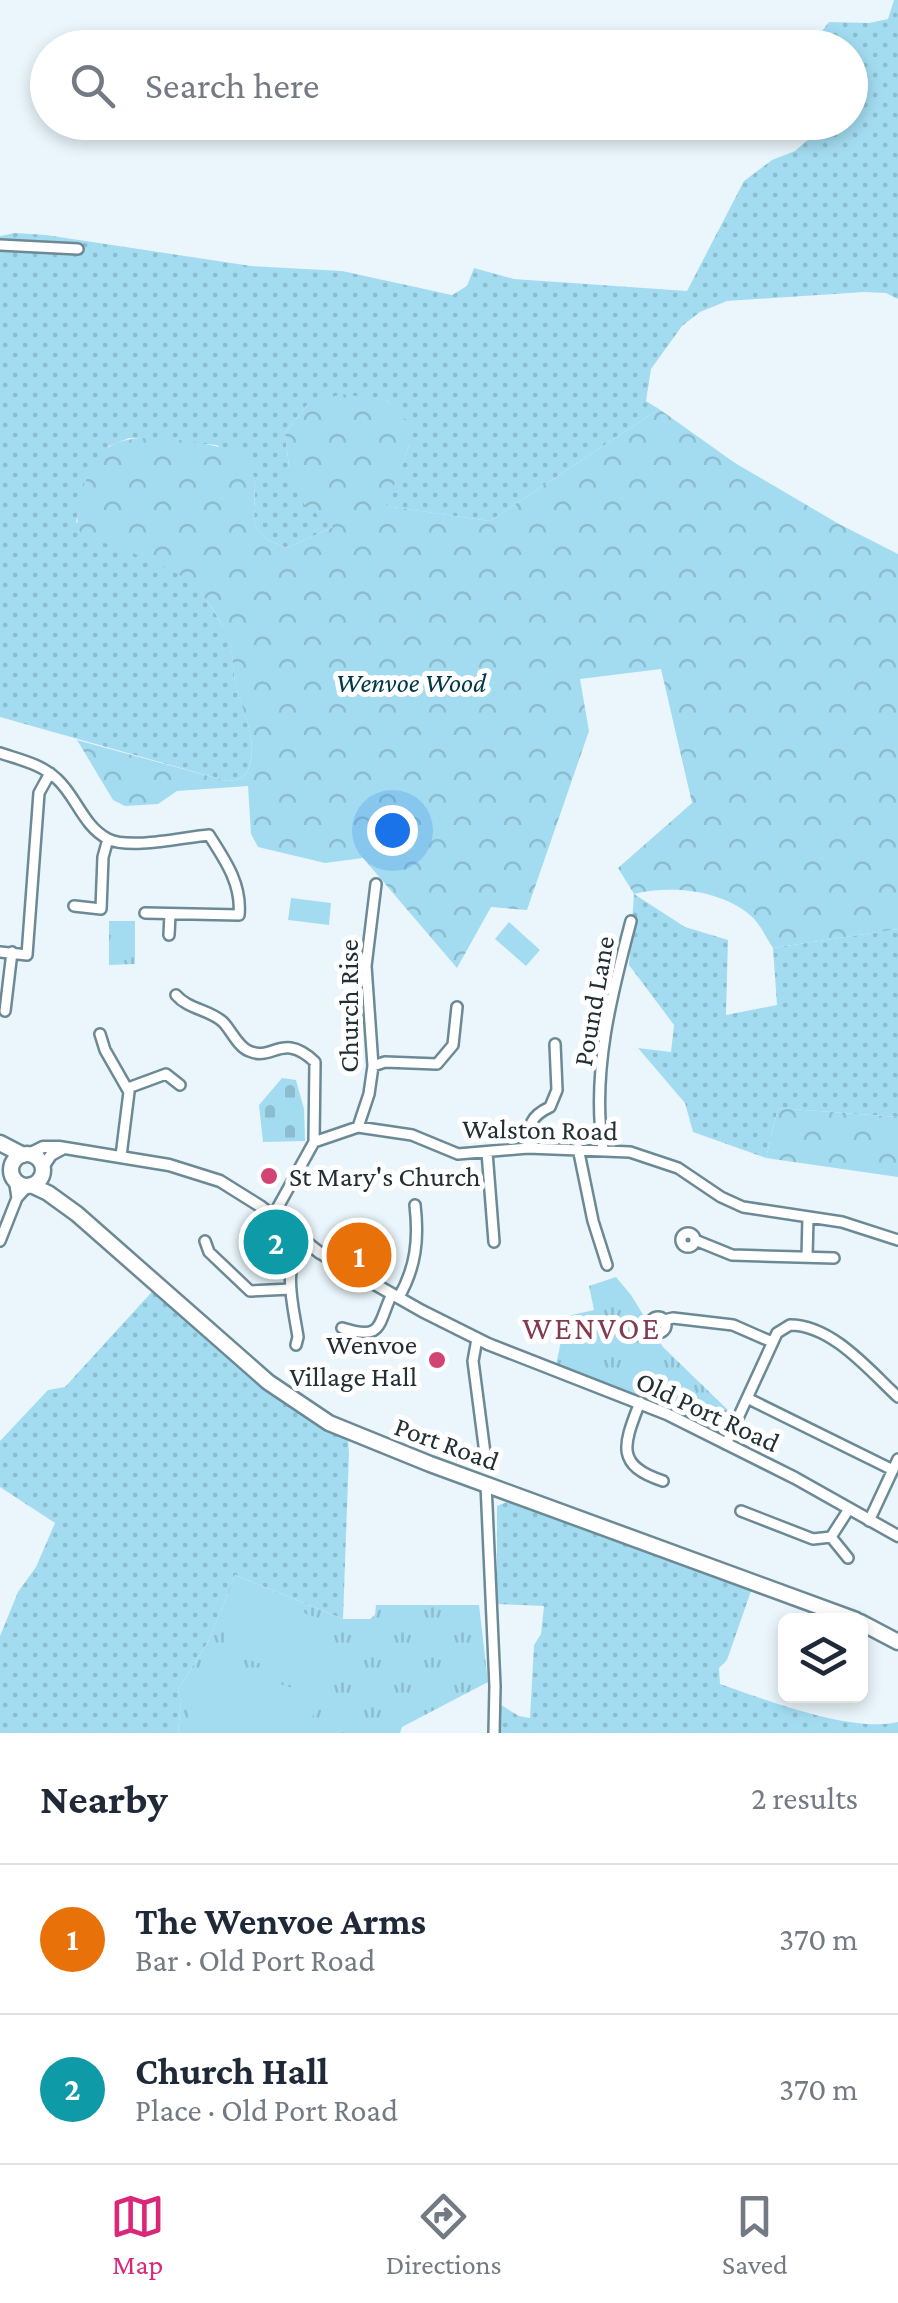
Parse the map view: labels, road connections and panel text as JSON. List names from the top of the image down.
{
  "streets": {
    "main road": ["Port Road"],
    "street": [
      "Pound Lane",
      "Church Rise",
      "Walston Road",
      "Old Port Road"
    ]
  },
  "crossings": [
    ["Pound Lane", "Walston Road"],
    ["Church Rise", "Walston Road"],
    ["Old Port Road", "Port Road"]
  ],
  "districts": ["WENVOE"],
  "parks": ["Wenvoe Wood"],
  "places": ["St Mary's Church", "Wenvoe Village Hall"],
  "page": {
    "search": "Search here",
    "pins": ["2", "1"],
    "heading": ["Nearby", "2 results"],
    "list": [
      {
        "mark": "1",
        "name": "The Wenvoe Arms",
        "note": "Bar · Old Port Road",
        "value": "370 m"
      },
      {
        "mark": "2",
        "name": "Church Hall",
        "note": "Place · Old Port Road",
        "value": "370 m"
      }
    ],
    "nav": ["Map", "Directions", "Saved"]
  }
}
